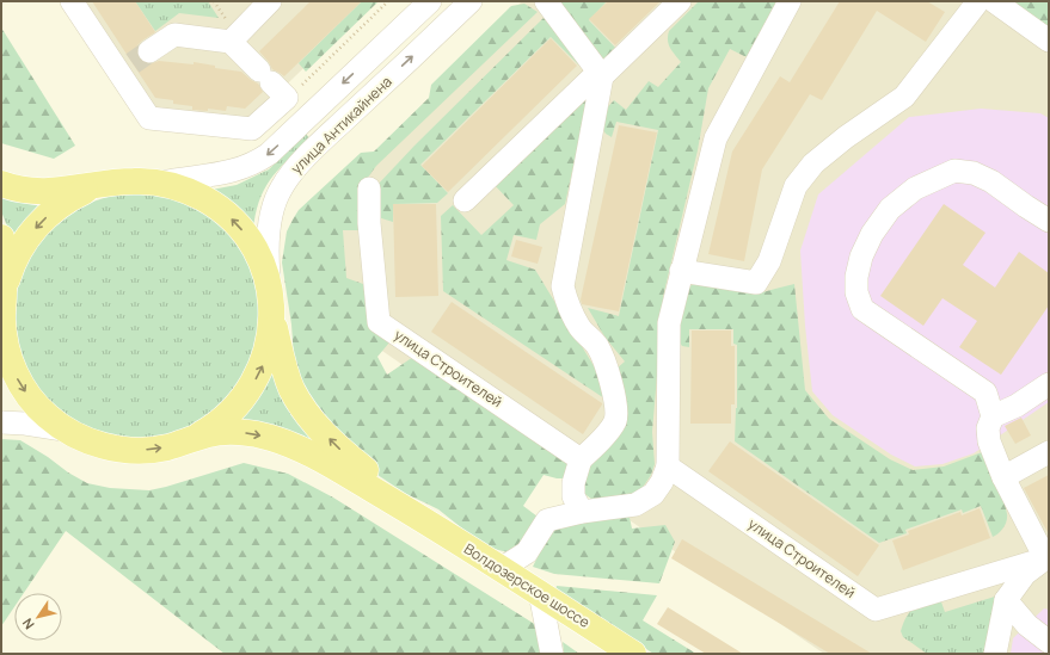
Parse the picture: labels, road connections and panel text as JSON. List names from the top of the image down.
{
  "streets": {
    "main road": ["Волдозерское шоссе"],
    "street": ["улица Антикайнена", "улица Строителей"]
  },
  "north": "bottom left"
}
